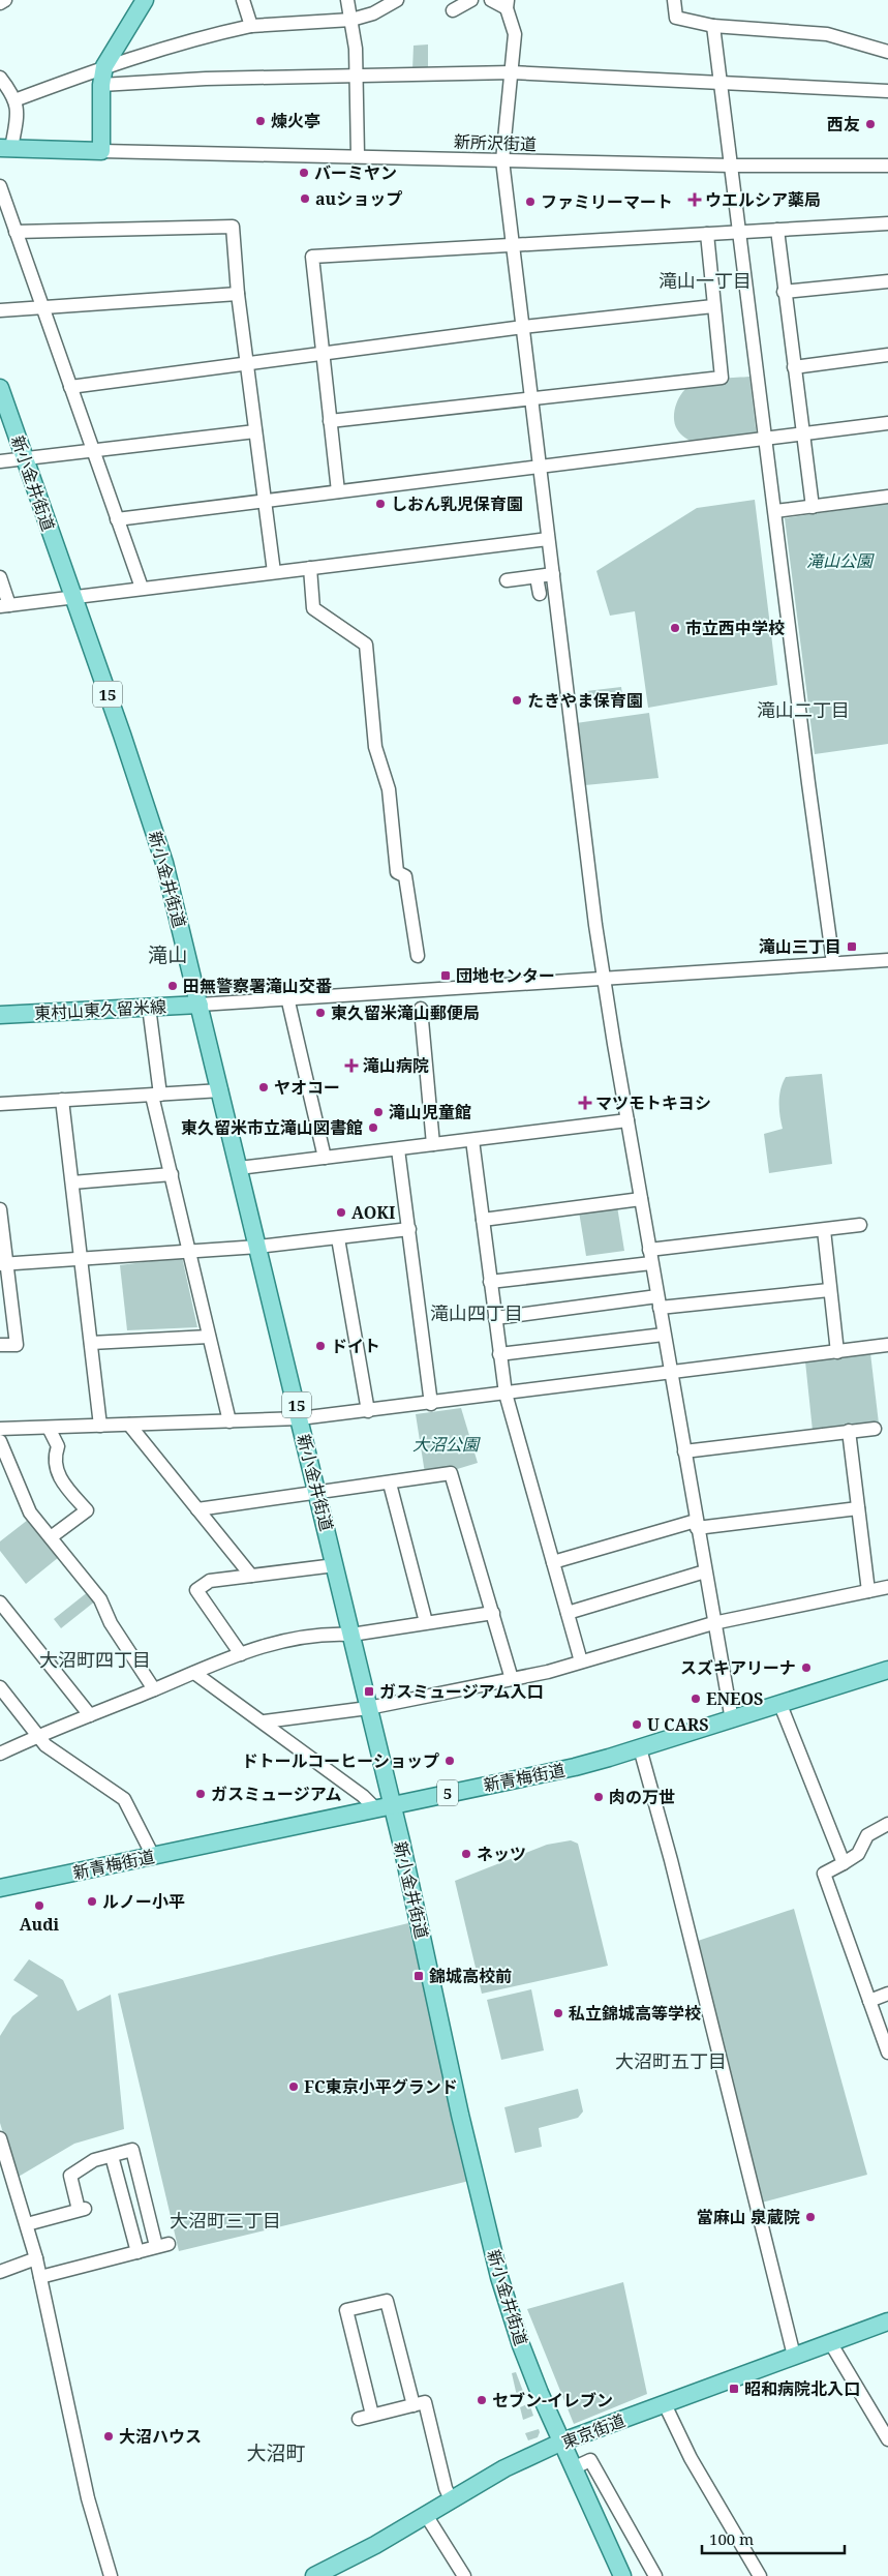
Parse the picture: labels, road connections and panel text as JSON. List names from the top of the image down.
{
  "streets": {
    "main road": [
      "新小金井街道",
      "15",
      "東村山東久留米線",
      "新青梅街道",
      "5",
      "東京街道"
    ],
    "street": ["新所沢街道"]
  },
  "crossings": [
    ["新小金井街道", "東村山東久留米線"],
    ["新小金井街道", "新青梅街道"],
    ["新小金井街道", "東京街道"]
  ],
  "districts": [
    "滝山一丁目",
    "滝山二丁目",
    "滝山",
    "滝山四丁目",
    "大沼町四丁目",
    "大沼町五丁目",
    "大沼町三丁目",
    "大沼町"
  ],
  "parks": ["滝山公園", "大沼公園"],
  "places": {
    "other": [
      "煉火亭",
      "西友",
      "バーミヤン",
      "auショップ",
      "ファミリーマート",
      "しおん乳児保育園",
      "市立西中学校",
      "たきやま保育園",
      "田無警察署滝山交番",
      "東久留米滝山郵便局",
      "ヤオコー",
      "滝山児童館",
      "東久留米市立滝山図書館",
      "AOKI",
      "ドイト",
      "スズキアリーナ",
      "ENEOS",
      "U CARS",
      "ドトールコーヒーショップ",
      "ガスミュージアム",
      "肉の万世",
      "ネッツ",
      "ルノー小平",
      "Audi",
      "私立錦城高等学校",
      "FC東京小平グランド",
      "當麻山 泉蔵院",
      "セブン-イレブン",
      "大沼ハウス"
    ],
    "health": ["ウエルシア薬局", "滝山病院", "マツモトキヨシ"],
    "transit": [
      "滝山三丁目",
      "団地センター",
      "ガスミュージアム入口",
      "錦城高校前",
      "昭和病院北入口"
    ]
  },
  "scale_bar": "100 m"
}
